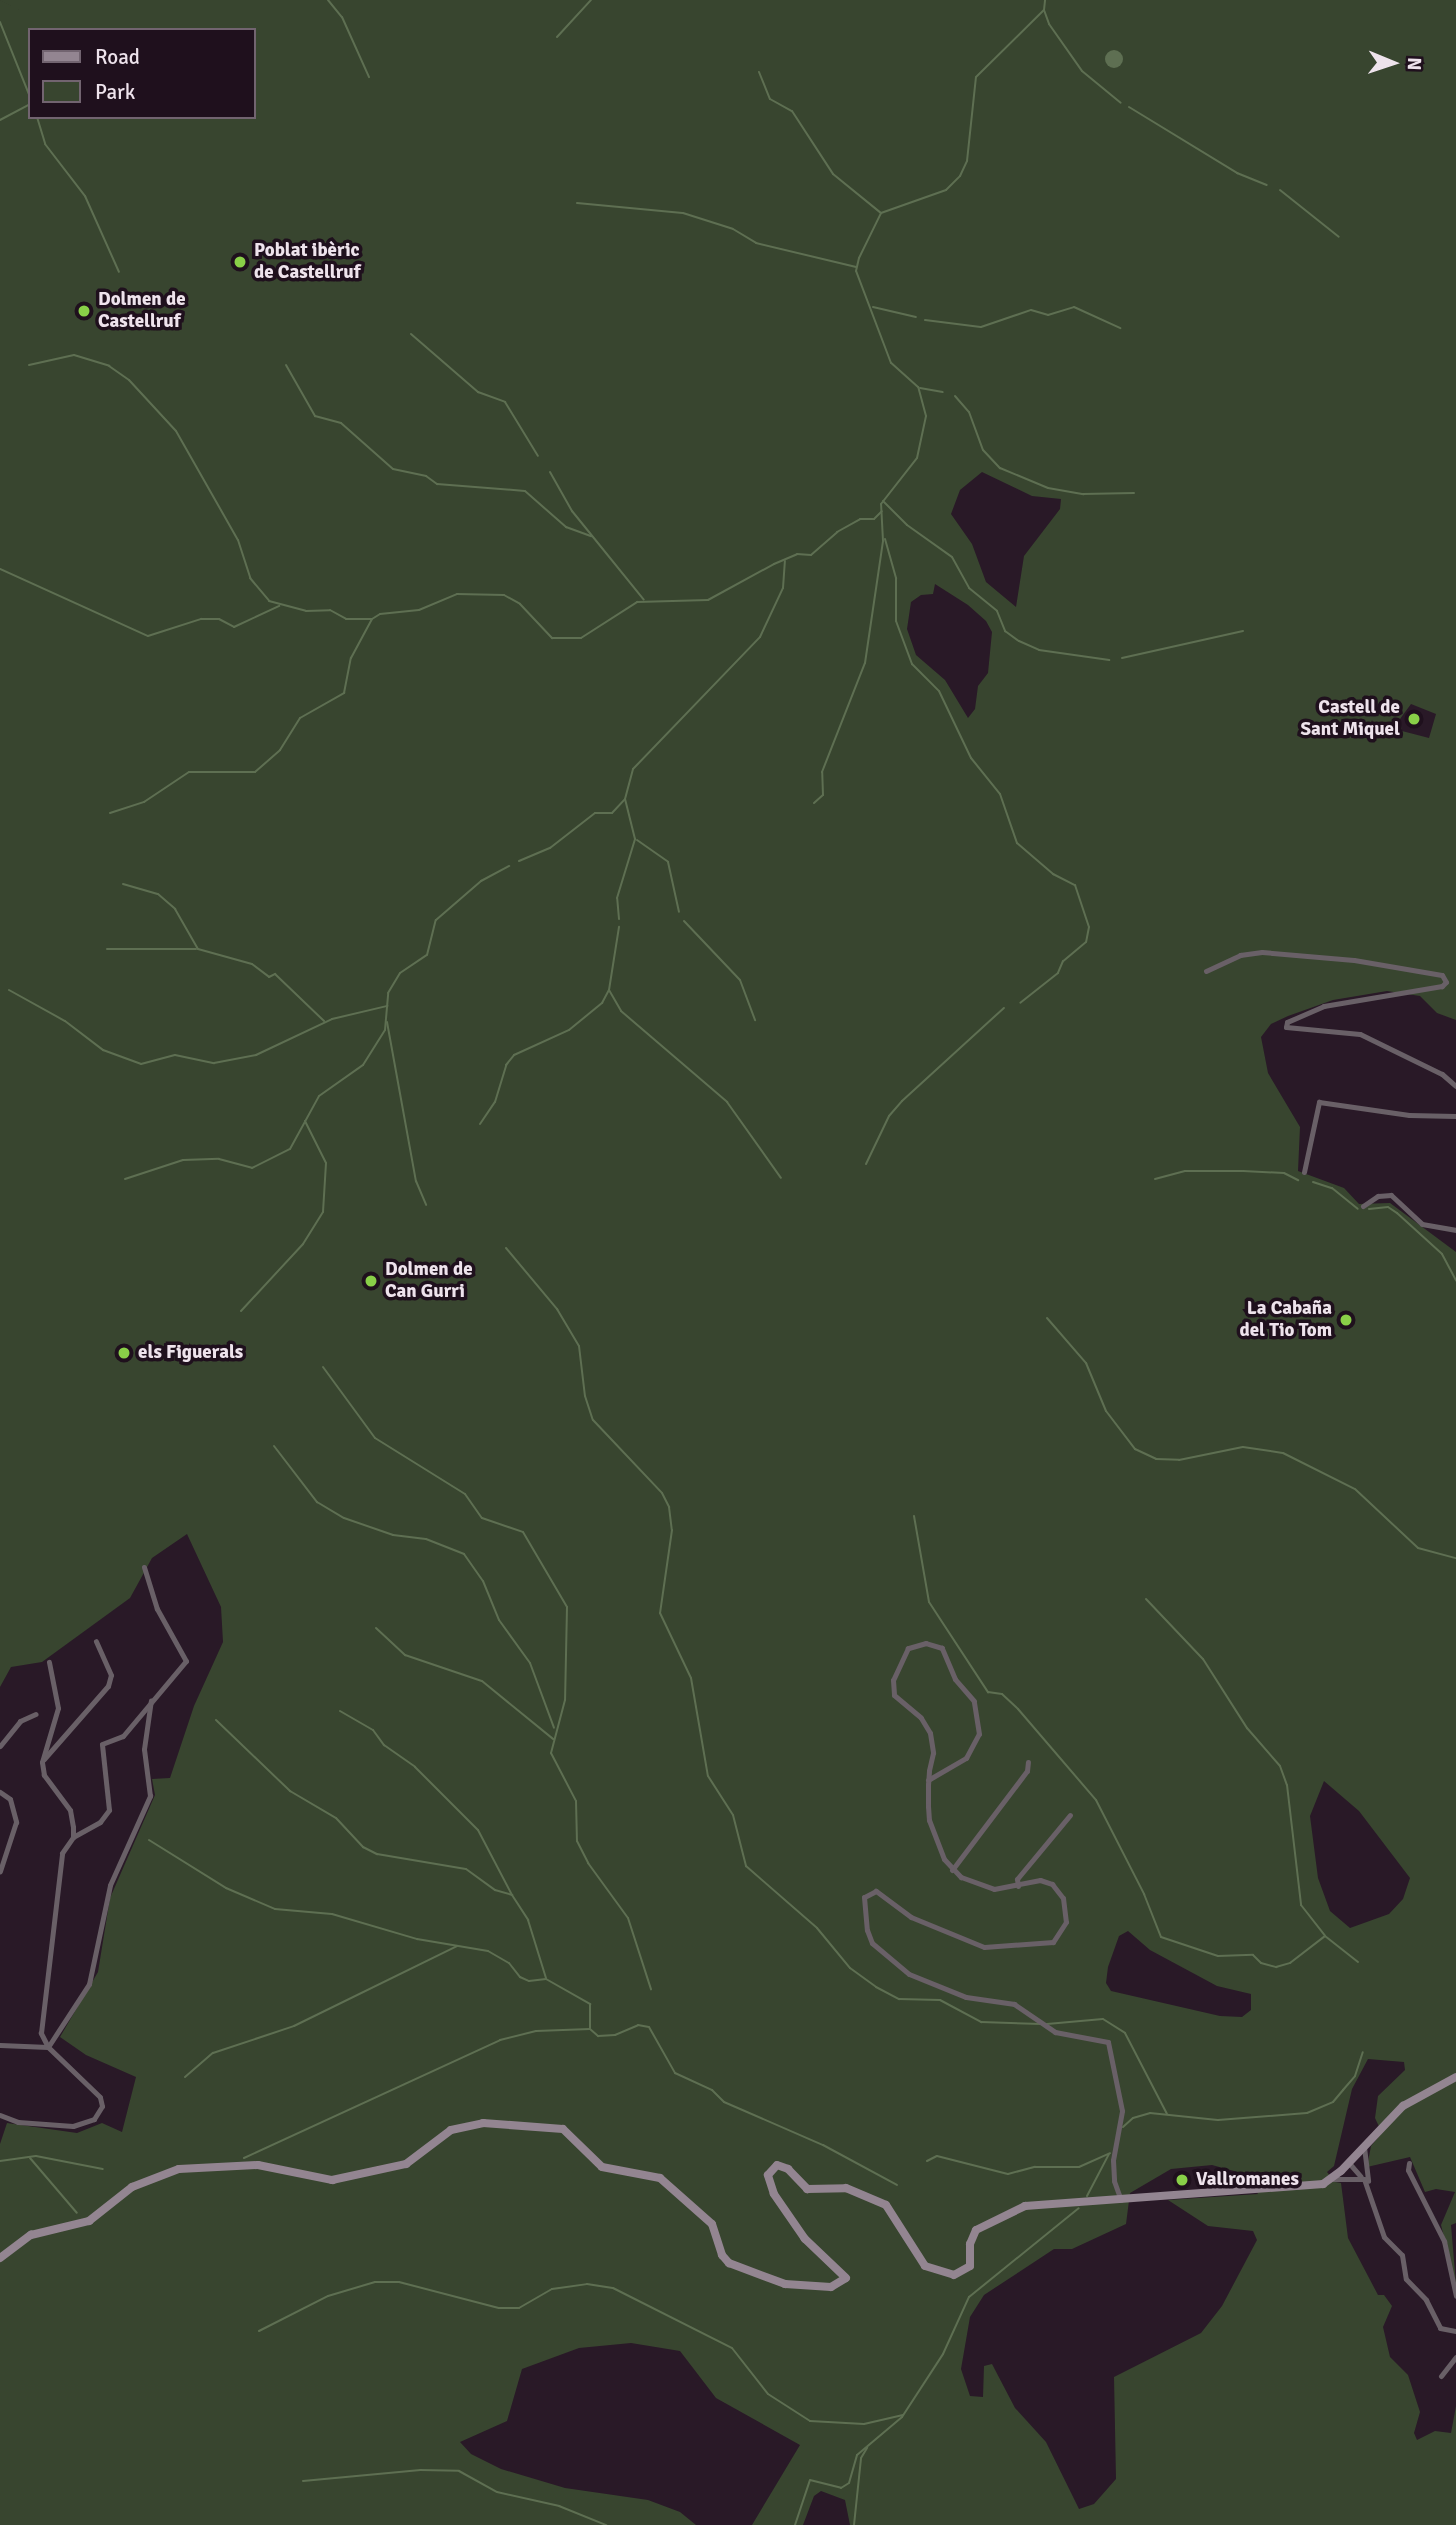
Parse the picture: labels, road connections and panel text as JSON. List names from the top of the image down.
{
  "places": [
    "Poblat ibèric de Castellruf",
    "Dolmen de Castellruf",
    "Castell de Sant Miquel",
    "Dolmen de Can Gurri",
    "La Cabaña del Tio Tom",
    "els Figuerals",
    "Vallromanes"
  ],
  "legend": ["Road", "Park"],
  "north": "right"
}
